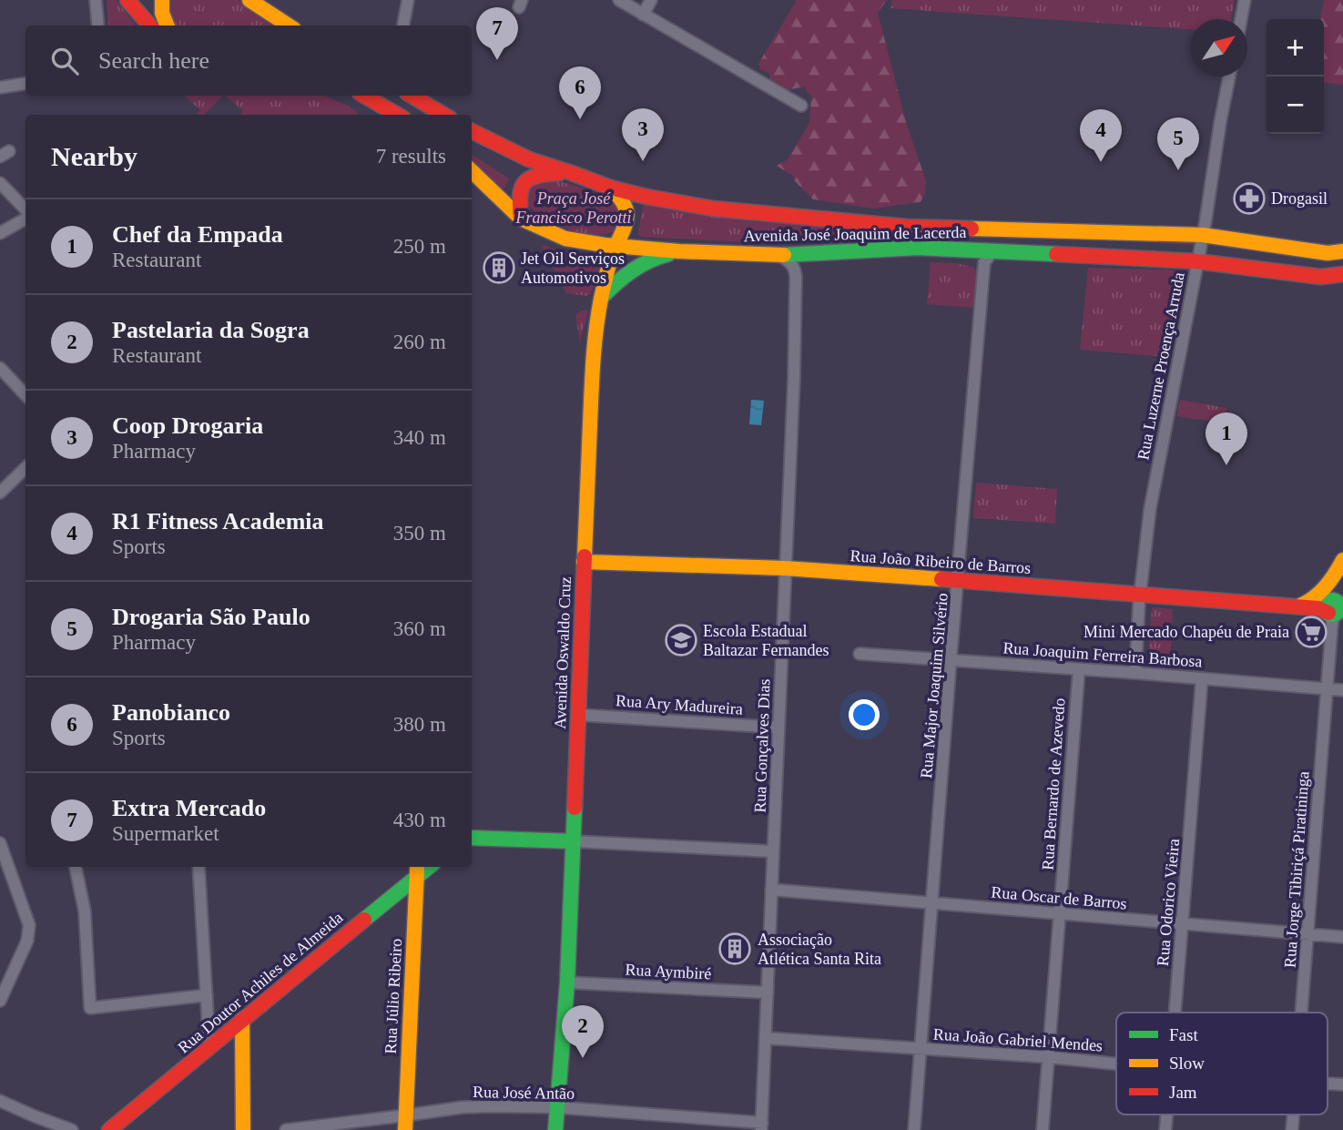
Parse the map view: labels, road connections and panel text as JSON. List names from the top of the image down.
{
  "streets": {
    "main road": [
      "Avenida José Joaquim de Lacerda",
      "Rua João Ribeiro de Barros",
      "Avenida Oswaldo Cruz",
      "Rua Doutor Achiles de Almeida",
      "Rua Júlio Ribeiro"
    ],
    "street": [
      "Rua Luzerne Proença Arruda",
      "Rua Joaquim Ferreira Barbosa",
      "Rua Major Joaquim Silvério",
      "Rua Ary Madureira",
      "Rua Gonçalves Dias",
      "Rua Bernardo de Azevedo",
      "Rua Jorge Tibiriçá Piratininga",
      "Rua Oscar de Barros",
      "Rua Odorico Vieira",
      "Rua Aymbiré",
      "Rua João Gabriel Mendes",
      "Rua José Antão"
    ]
  },
  "crossings": [
    ["Avenida José Joaquim de Lacerda", "Rua Luzerne Proença Arruda"],
    ["Avenida José Joaquim de Lacerda", "Avenida Oswaldo Cruz"],
    ["Avenida José Joaquim de Lacerda", "Rua Major Joaquim Silvério"],
    ["Avenida José Joaquim de Lacerda", "Rua Gonçalves Dias"],
    ["Rua Luzerne Proença Arruda", "Rua João Ribeiro de Barros"],
    ["Rua Luzerne Proença Arruda", "Rua Joaquim Ferreira Barbosa"],
    ["Rua João Ribeiro de Barros", "Avenida Oswaldo Cruz"],
    ["Rua João Ribeiro de Barros", "Rua Major Joaquim Silvério"],
    ["Rua João Ribeiro de Barros", "Rua Gonçalves Dias"],
    ["Rua João Ribeiro de Barros", "Rua Jorge Tibiriçá Piratininga"],
    ["Avenida Oswaldo Cruz", "Rua Ary Madureira"],
    ["Avenida Oswaldo Cruz", "Rua Aymbiré"],
    ["Avenida Oswaldo Cruz", "Rua José Antão"],
    ["Rua Joaquim Ferreira Barbosa", "Rua Major Joaquim Silvério"],
    ["Rua Joaquim Ferreira Barbosa", "Rua Bernardo de Azevedo"],
    ["Rua Joaquim Ferreira Barbosa", "Rua Jorge Tibiriçá Piratininga"],
    ["Rua Joaquim Ferreira Barbosa", "Rua Odorico Vieira"],
    ["Rua Major Joaquim Silvério", "Rua Oscar de Barros"],
    ["Rua Major Joaquim Silvério", "Rua João Gabriel Mendes"],
    ["Rua Ary Madureira", "Rua Gonçalves Dias"],
    ["Rua Gonçalves Dias", "Rua Oscar de Barros"],
    ["Rua Gonçalves Dias", "Rua Aymbiré"],
    ["Rua Gonçalves Dias", "Rua João Gabriel Mendes"],
    ["Rua Gonçalves Dias", "Rua José Antão"],
    ["Rua Bernardo de Azevedo", "Rua Oscar de Barros"],
    ["Rua Bernardo de Azevedo", "Rua João Gabriel Mendes"],
    ["Rua Jorge Tibiriçá Piratininga", "Rua Oscar de Barros"],
    ["Rua Oscar de Barros", "Rua Odorico Vieira"],
    ["Rua Doutor Achiles de Almeida", "Rua Júlio Ribeiro"],
    ["Rua Júlio Ribeiro", "Rua José Antão"]
  ],
  "parks": ["Praça José Francisco Perotti"],
  "places": {
    "pharmacy": ["Drogasil"],
    "building": ["Jet Oil Serviços Automotivos", "Associação Atlética Santa Rita"],
    "supermarket": ["Mini Mercado Chapéu de Praia"],
    "school or university": ["Escola Estadual Baltazar Fernandes"]
  },
  "legend": ["Fast", "Slow", "Jam"],
  "north": "top right",
  "page": {
    "pins": [
      "7",
      "6",
      "3",
      "4",
      "5",
      "1",
      "2"
    ],
    "map_buttons": ["+", "−"],
    "search": "Search here",
    "heading": ["Nearby", "7 results"],
    "list": [
      {
        "mark": "1",
        "name": "Chef da Empada",
        "note": "Restaurant",
        "value": "250 m"
      },
      {
        "mark": "2",
        "name": "Pastelaria da Sogra",
        "note": "Restaurant",
        "value": "260 m"
      },
      {
        "mark": "3",
        "name": "Coop Drogaria",
        "note": "Pharmacy",
        "value": "340 m"
      },
      {
        "mark": "4",
        "name": "R1 Fitness Academia",
        "note": "Sports",
        "value": "350 m"
      },
      {
        "mark": "5",
        "name": "Drogaria São Paulo",
        "note": "Pharmacy",
        "value": "360 m"
      },
      {
        "mark": "6",
        "name": "Panobianco",
        "note": "Sports",
        "value": "380 m"
      },
      {
        "mark": "7",
        "name": "Extra Mercado",
        "note": "Supermarket",
        "value": "430 m"
      }
    ]
  }
}
